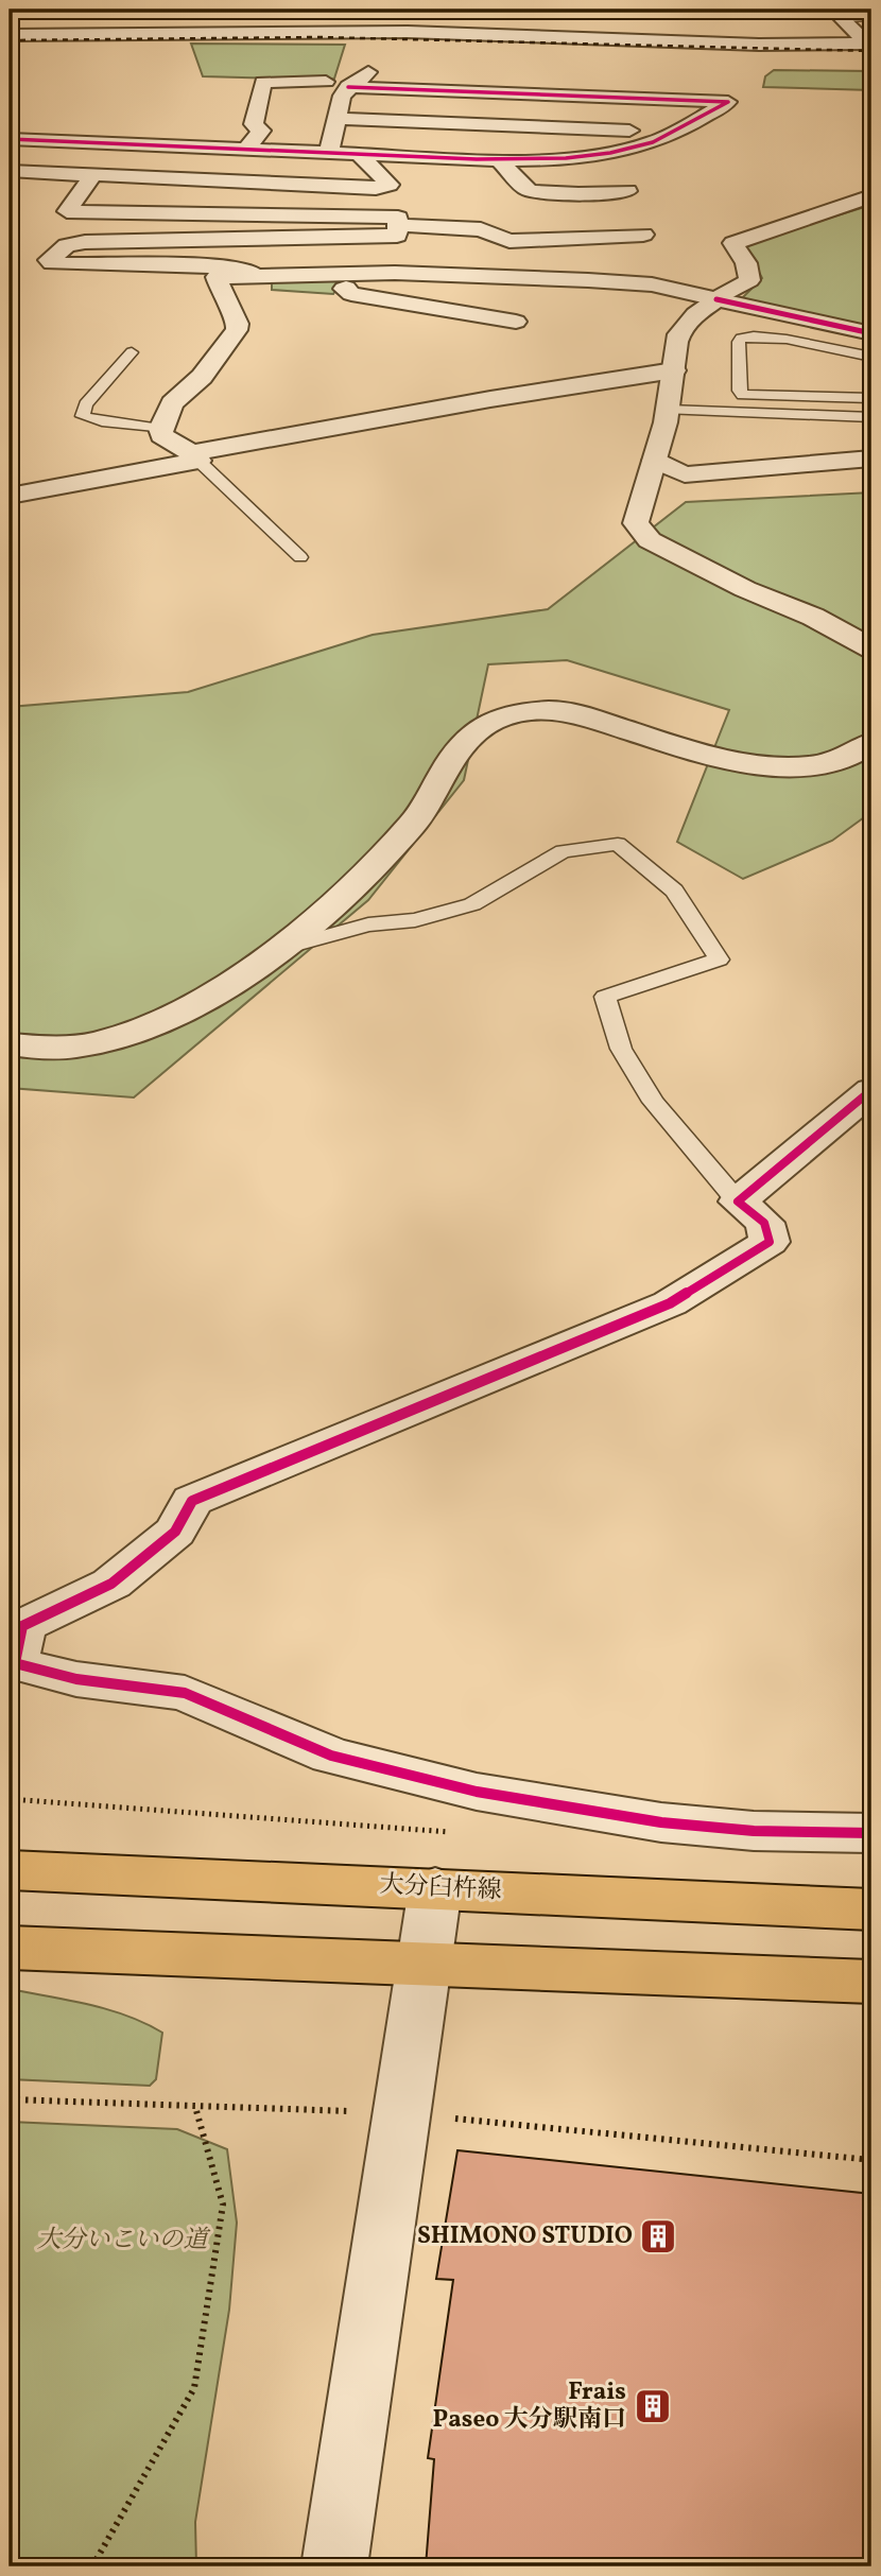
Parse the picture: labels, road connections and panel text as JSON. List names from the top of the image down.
{
  "streets": {
    "main road": ["大分臼杵線"]
  },
  "parks": ["大分いこいの道"],
  "places": {
    "building": ["SHIMONO STUDIO", "Frais Paseo 大分駅南口"]
  }
}
